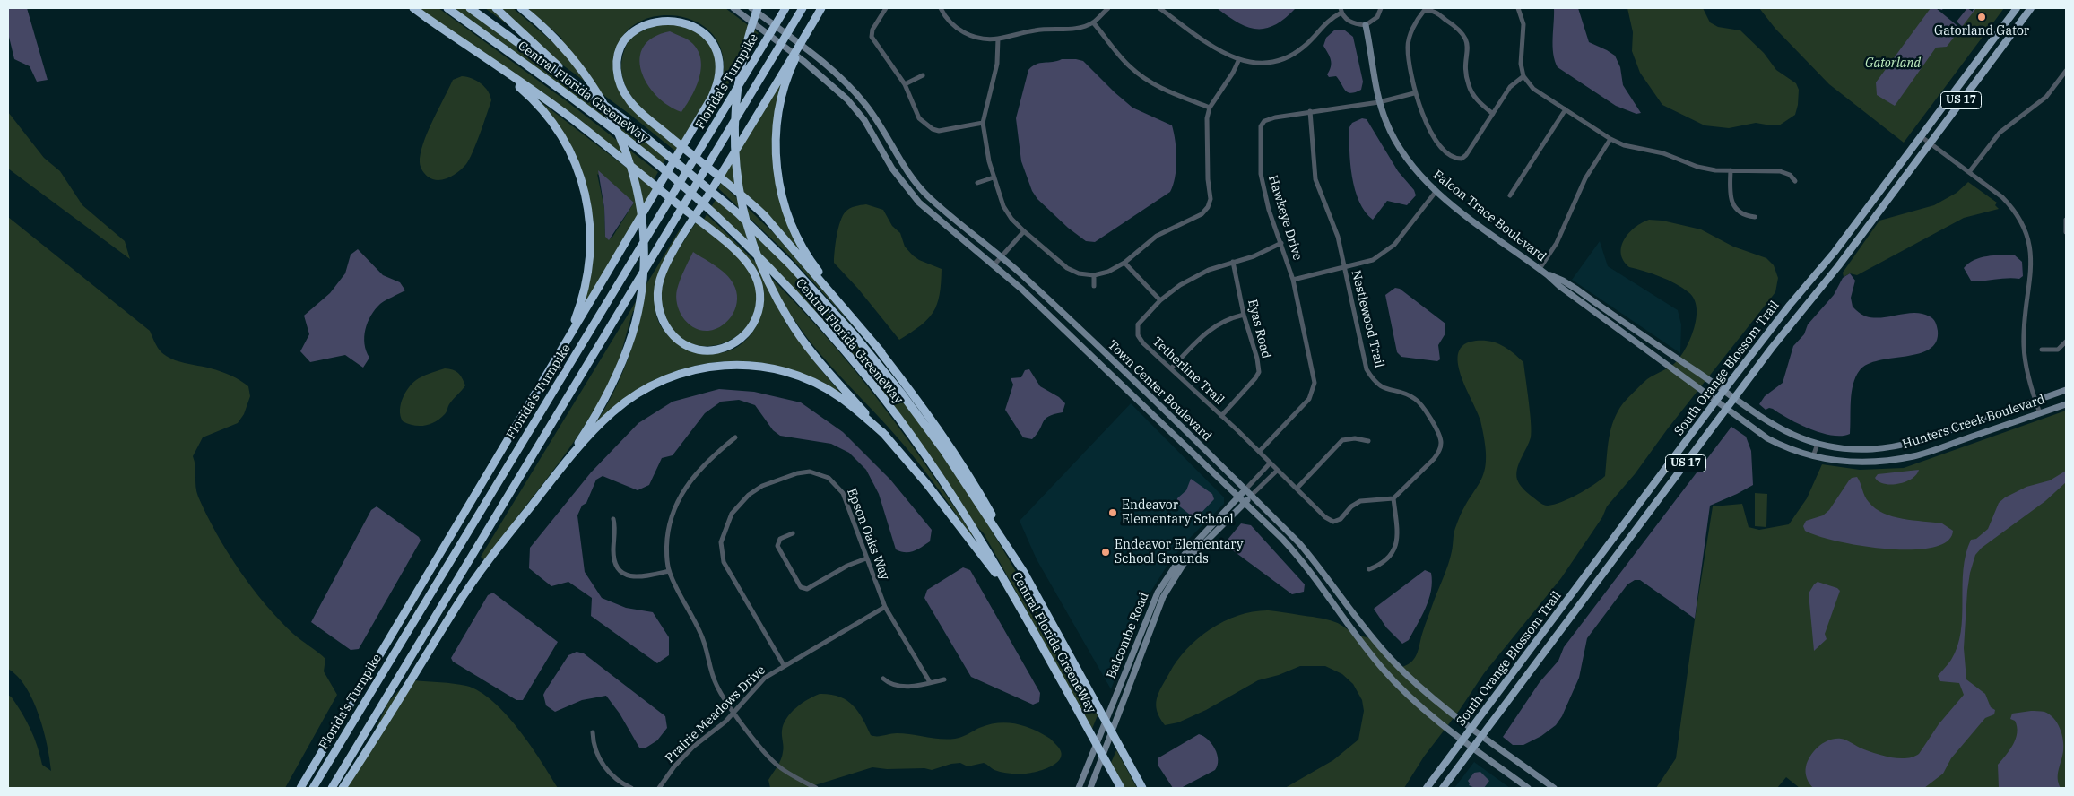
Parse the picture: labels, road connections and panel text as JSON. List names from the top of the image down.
{
  "streets": {
    "highway": ["Florida's Turnpike", "Central Florida GreeneWay"],
    "main road": [
      "US 17",
      "Falcon Trace Boulevard",
      "South Orange Blossom Trail",
      "Town Center Boulevard",
      "Hunters Creek Boulevard",
      "Balcombe Road"
    ],
    "street": [
      "Hawkeye Drive",
      "Nestlewood Trail",
      "Eyas Road",
      "Tetherline Trail",
      "Epson Oaks Way",
      "Prairie Meadows Drive"
    ]
  },
  "crossings": [
    ["Falcon Trace Boulevard", "Hawkeye Drive"],
    ["Falcon Trace Boulevard", "South Orange Blossom Trail"],
    ["Falcon Trace Boulevard", "Hunters Creek Boulevard"],
    ["Hawkeye Drive", "Nestlewood Trail"],
    ["Hawkeye Drive", "Tetherline Trail"],
    ["Eyas Road", "Tetherline Trail"],
    ["South Orange Blossom Trail", "Town Center Boulevard"],
    ["South Orange Blossom Trail", "Hunters Creek Boulevard"],
    ["Town Center Boulevard", "Balcombe Road"],
    ["Epson Oaks Way", "Prairie Meadows Drive"]
  ],
  "parks": ["Gatorland"],
  "places": ["Gatorland Gator", "Endeavor Elementary School", "Endeavor Elementary School Grounds"]
}
